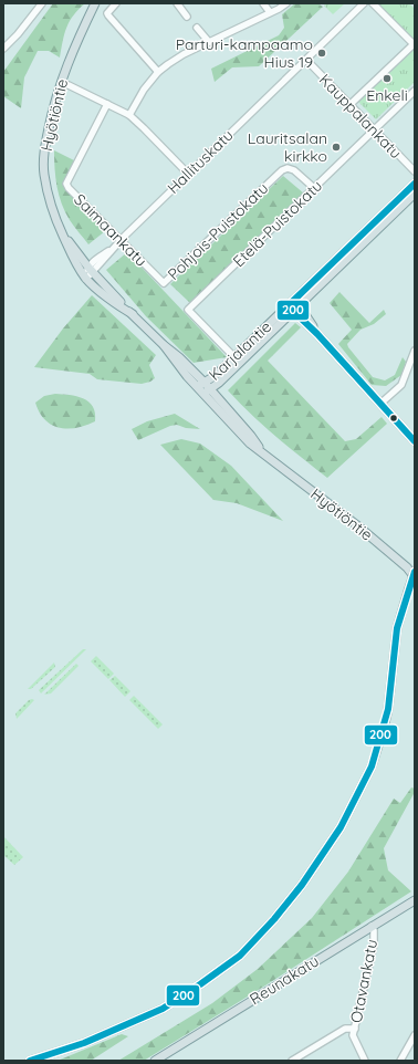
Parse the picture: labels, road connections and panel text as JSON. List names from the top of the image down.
{
  "streets": {
    "main road": ["Hyötiöntie", "Karjalantie", "Reunakatu"],
    "street": [
      "Kauppalankatu",
      "Hallituskatu",
      "Etelä-Puistokatu",
      "Saimaankatu",
      "Pohjois-Puistokatu",
      "Otavankatu"
    ]
  },
  "crossings": [
    ["Hyötiöntie", "Hallituskatu"],
    ["Hyötiöntie", "Karjalantie"],
    ["Kauppalankatu", "Hallituskatu"],
    ["Kauppalankatu", "Etelä-Puistokatu"],
    ["Hallituskatu", "Saimaankatu"],
    ["Etelä-Puistokatu", "Pohjois-Puistokatu"],
    ["Etelä-Puistokatu", "Karjalantie"],
    ["Saimaankatu", "Pohjois-Puistokatu"],
    ["Reunakatu", "Otavankatu"]
  ],
  "places": ["Parturi-kampaamo Hius 19", "Enkeli", "Lauritsalan kirkko"],
  "lines": ["transit line 200"]
}
